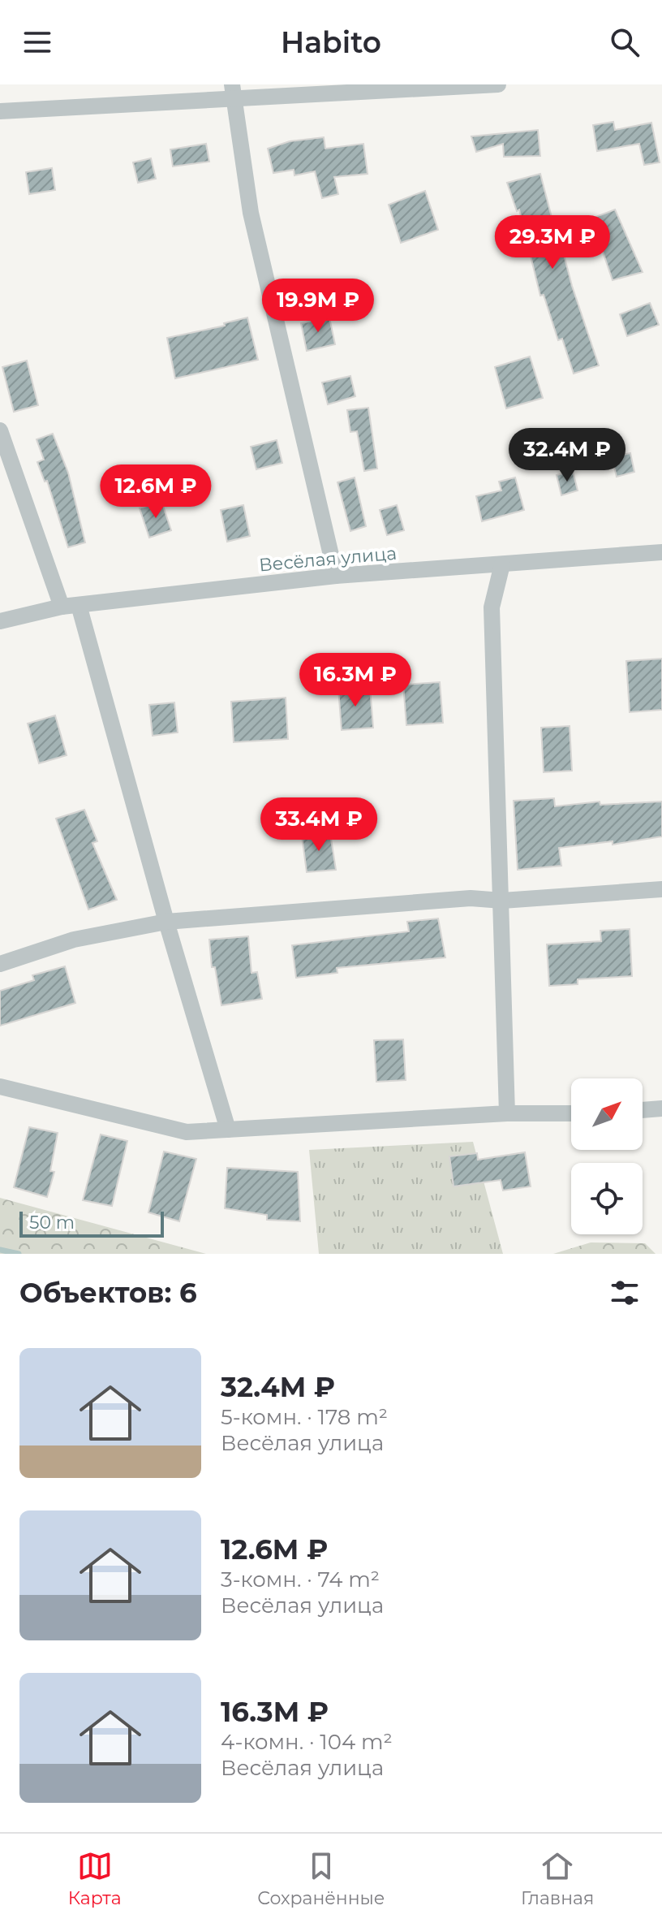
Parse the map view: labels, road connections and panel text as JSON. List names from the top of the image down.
{
  "streets": {
    "street": ["Весёлая улица"]
  },
  "scale_bar": "50 m",
  "north": "top right",
  "page": {
    "header": "Habito",
    "price": [
      "29.3M ₽",
      "19.9M ₽",
      "32.4M ₽",
      "12.6M ₽",
      "16.3M ₽",
      "33.4M ₽"
    ],
    "scale": "50 m",
    "heading": "Объектов: 6",
    "list": [
      {
        "name": "32.4M ₽",
        "note": "5-комн. · 178 m² · Весёлая улица"
      },
      {
        "name": "12.6M ₽",
        "note": "3-комн. · 74 m² · Весёлая улица"
      },
      {
        "name": "16.3M ₽",
        "note": "4-комн. · 104 m² · Весёлая улица"
      }
    ],
    "tabs": ["Карта", "Сохранённые", "Главная"]
  }
}
